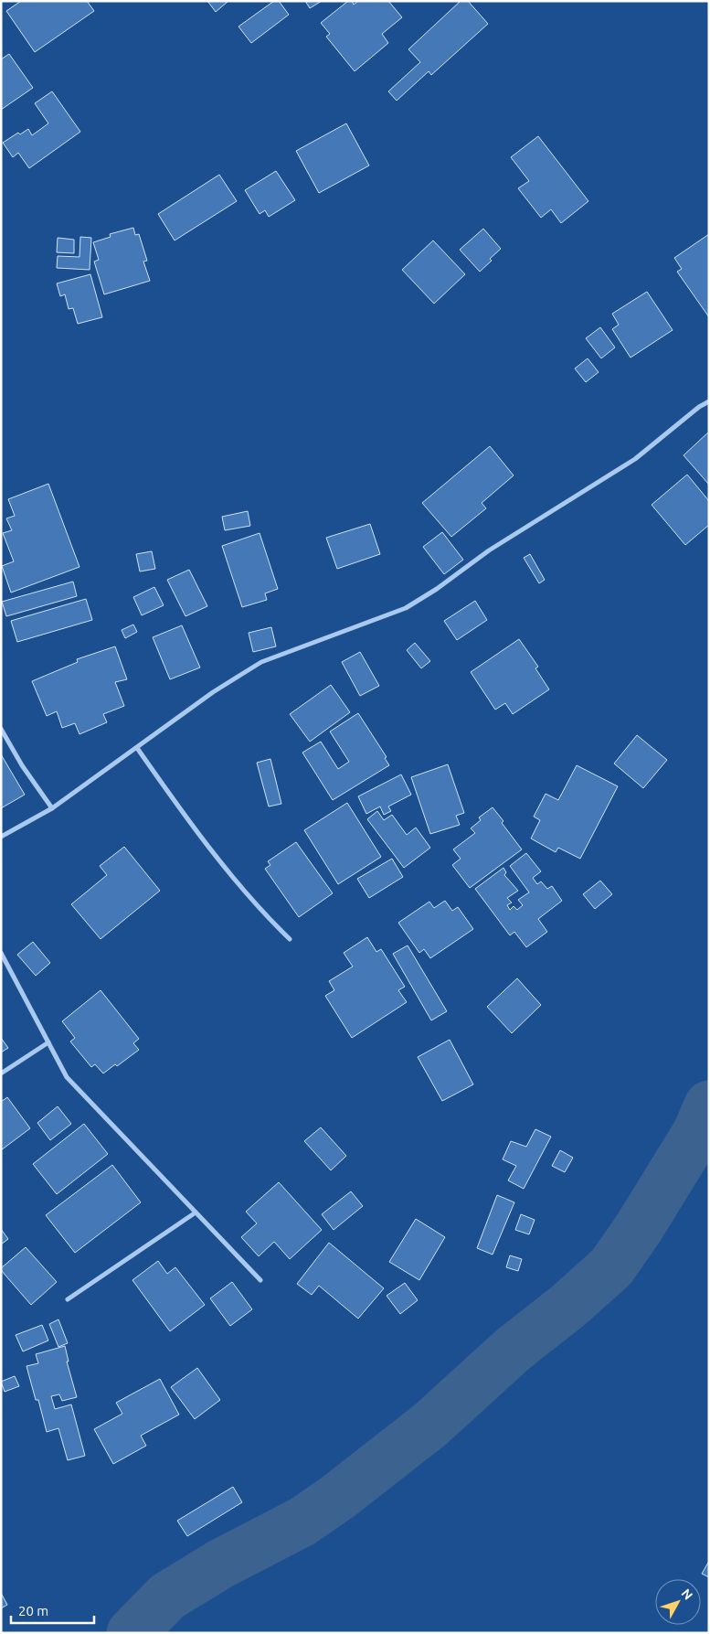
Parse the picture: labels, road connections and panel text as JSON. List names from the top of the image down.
{
  "scale_bar": "20 m",
  "north": "top right"
}
